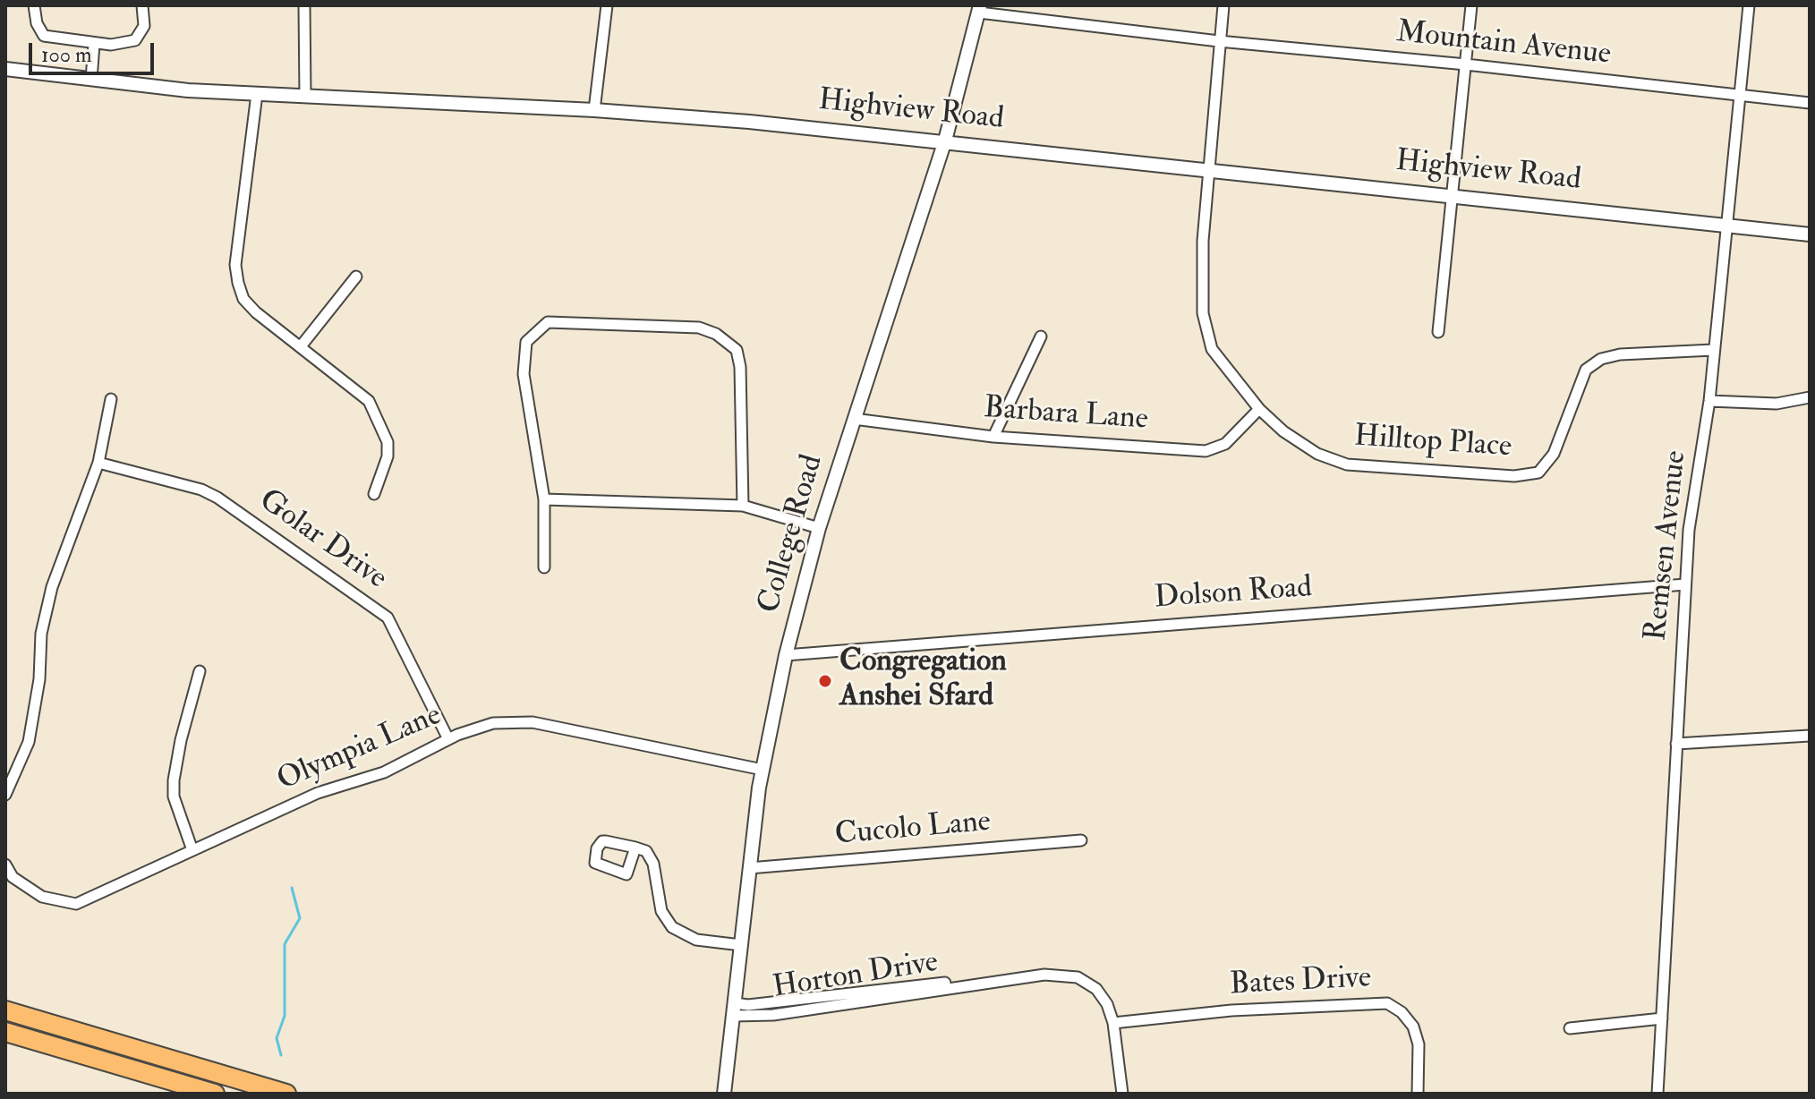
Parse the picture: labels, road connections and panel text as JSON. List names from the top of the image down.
{
  "streets": {
    "street": [
      "Mountain Avenue",
      "Highview Road",
      "Barbara Lane",
      "Hilltop Place",
      "College Road",
      "Golar Drive",
      "Remsen Avenue",
      "Dolson Road",
      "Olympia Lane",
      "Cucolo Lane",
      "Horton Drive",
      "Bates Drive"
    ]
  },
  "crossings": [
    ["Mountain Avenue", "Hilltop Place"],
    ["Mountain Avenue", "College Road"],
    ["Mountain Avenue", "Remsen Avenue"],
    ["Highview Road", "Hilltop Place"],
    ["Highview Road", "College Road"],
    ["Highview Road", "Remsen Avenue"],
    ["Barbara Lane", "Hilltop Place"],
    ["Barbara Lane", "College Road"],
    ["Hilltop Place", "Remsen Avenue"],
    ["College Road", "Dolson Road"],
    ["College Road", "Olympia Lane"],
    ["College Road", "Cucolo Lane"],
    ["College Road", "Horton Drive"],
    ["Golar Drive", "Olympia Lane"],
    ["Remsen Avenue", "Dolson Road"],
    ["Horton Drive", "Bates Drive"]
  ],
  "places": ["Congregation Anshei Sfard"],
  "scale_bar": "100 m"
}
